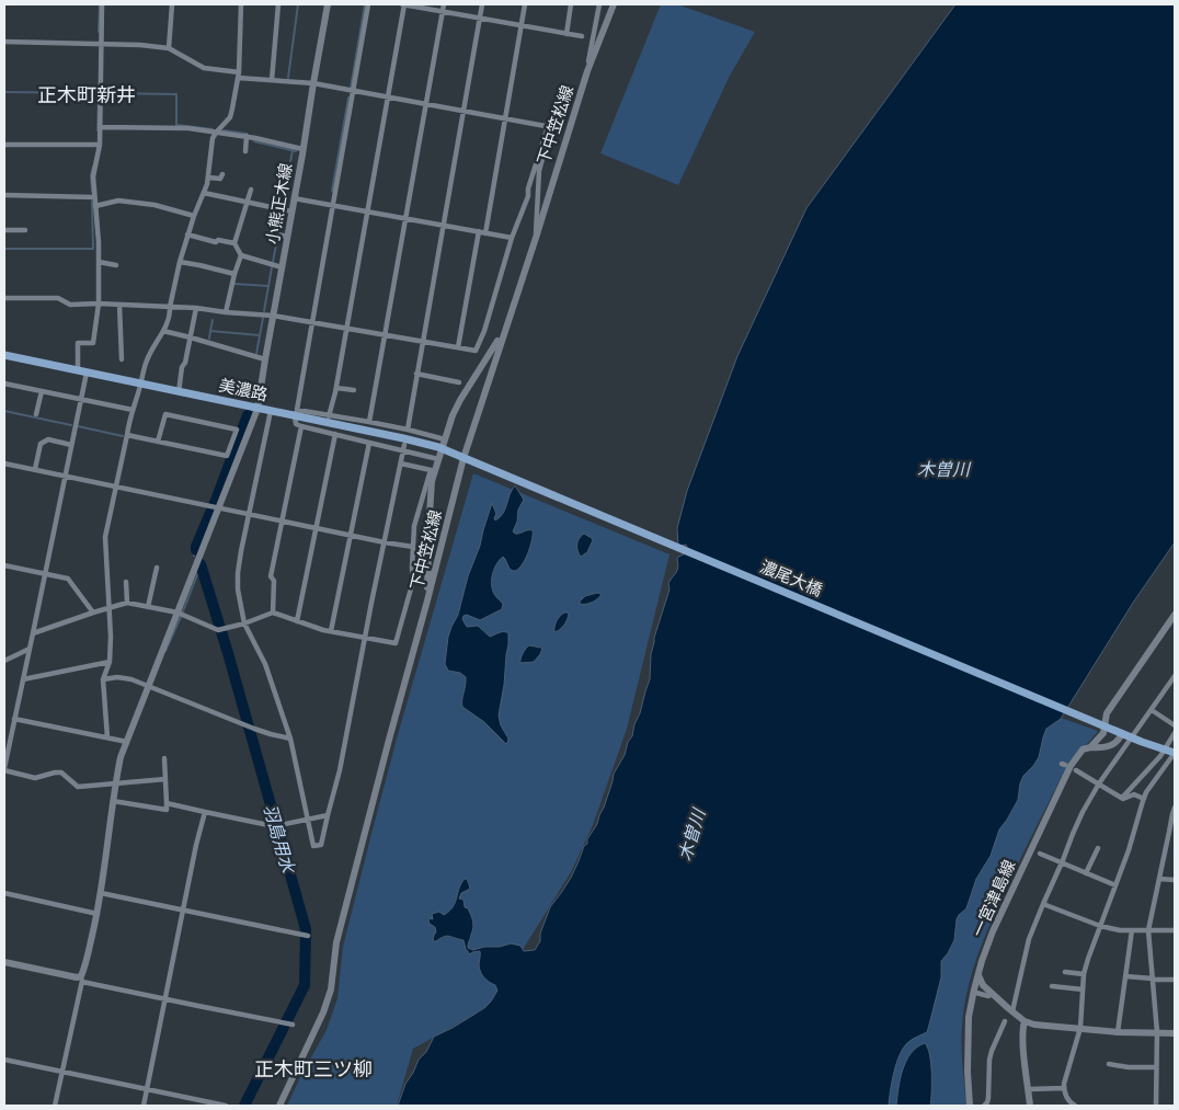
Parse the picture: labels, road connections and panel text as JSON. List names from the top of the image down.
{
  "streets": {
    "main road": [
      "下中笠松線",
      "小熊正木線",
      "美濃路",
      "濃尾大橋",
      "一宮津島線"
    ]
  },
  "crossings": [
    ["下中笠松線", "美濃路"],
    ["小熊正木線", "美濃路"],
    ["美濃路", "濃尾大橋"],
    ["濃尾大橋", "一宮津島線"]
  ],
  "districts": ["正木町新井", "正木町三ツ柳"],
  "water": ["木曽川", "羽島用水"]
}
